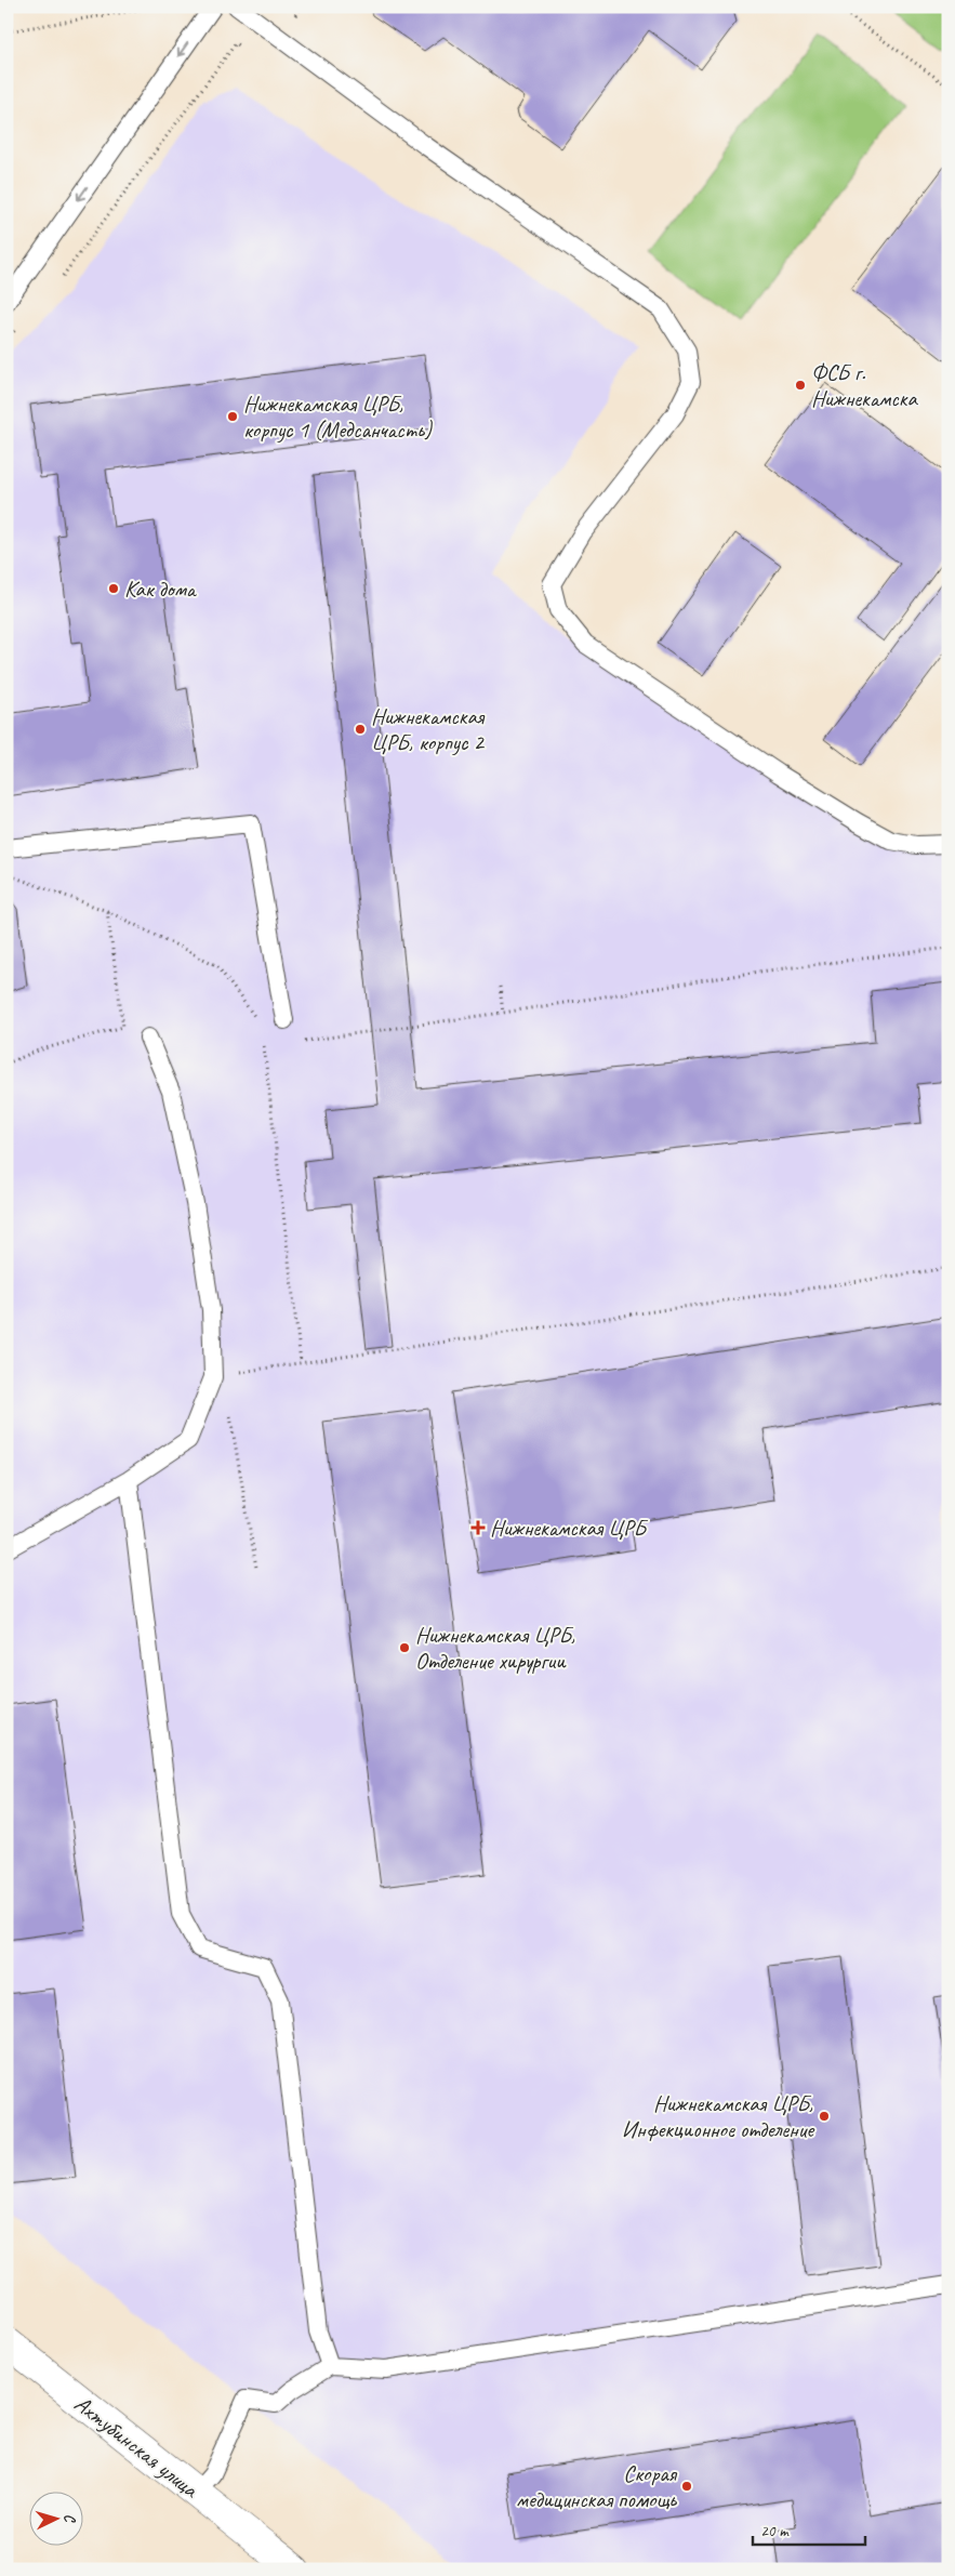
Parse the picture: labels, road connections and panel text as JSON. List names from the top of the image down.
{
  "streets": {
    "street": ["Ахтубинская улица"]
  },
  "places": {
    "other": [
      "ФСБ г. Нижнекамска",
      "Нижнекамская ЦРБ, корпус 1 (Медсанчасть)",
      "Как дома",
      "Нижнекамская ЦРБ, корпус 2",
      "Нижнекамская ЦРБ, Отделение хирургии",
      "Нижнекамская ЦРБ, Инфекционное отделение",
      "Скорая медицинская помощь"
    ],
    "health": ["Нижнекамская ЦРБ"]
  },
  "scale_bar": "20 m",
  "north": "right"
}
